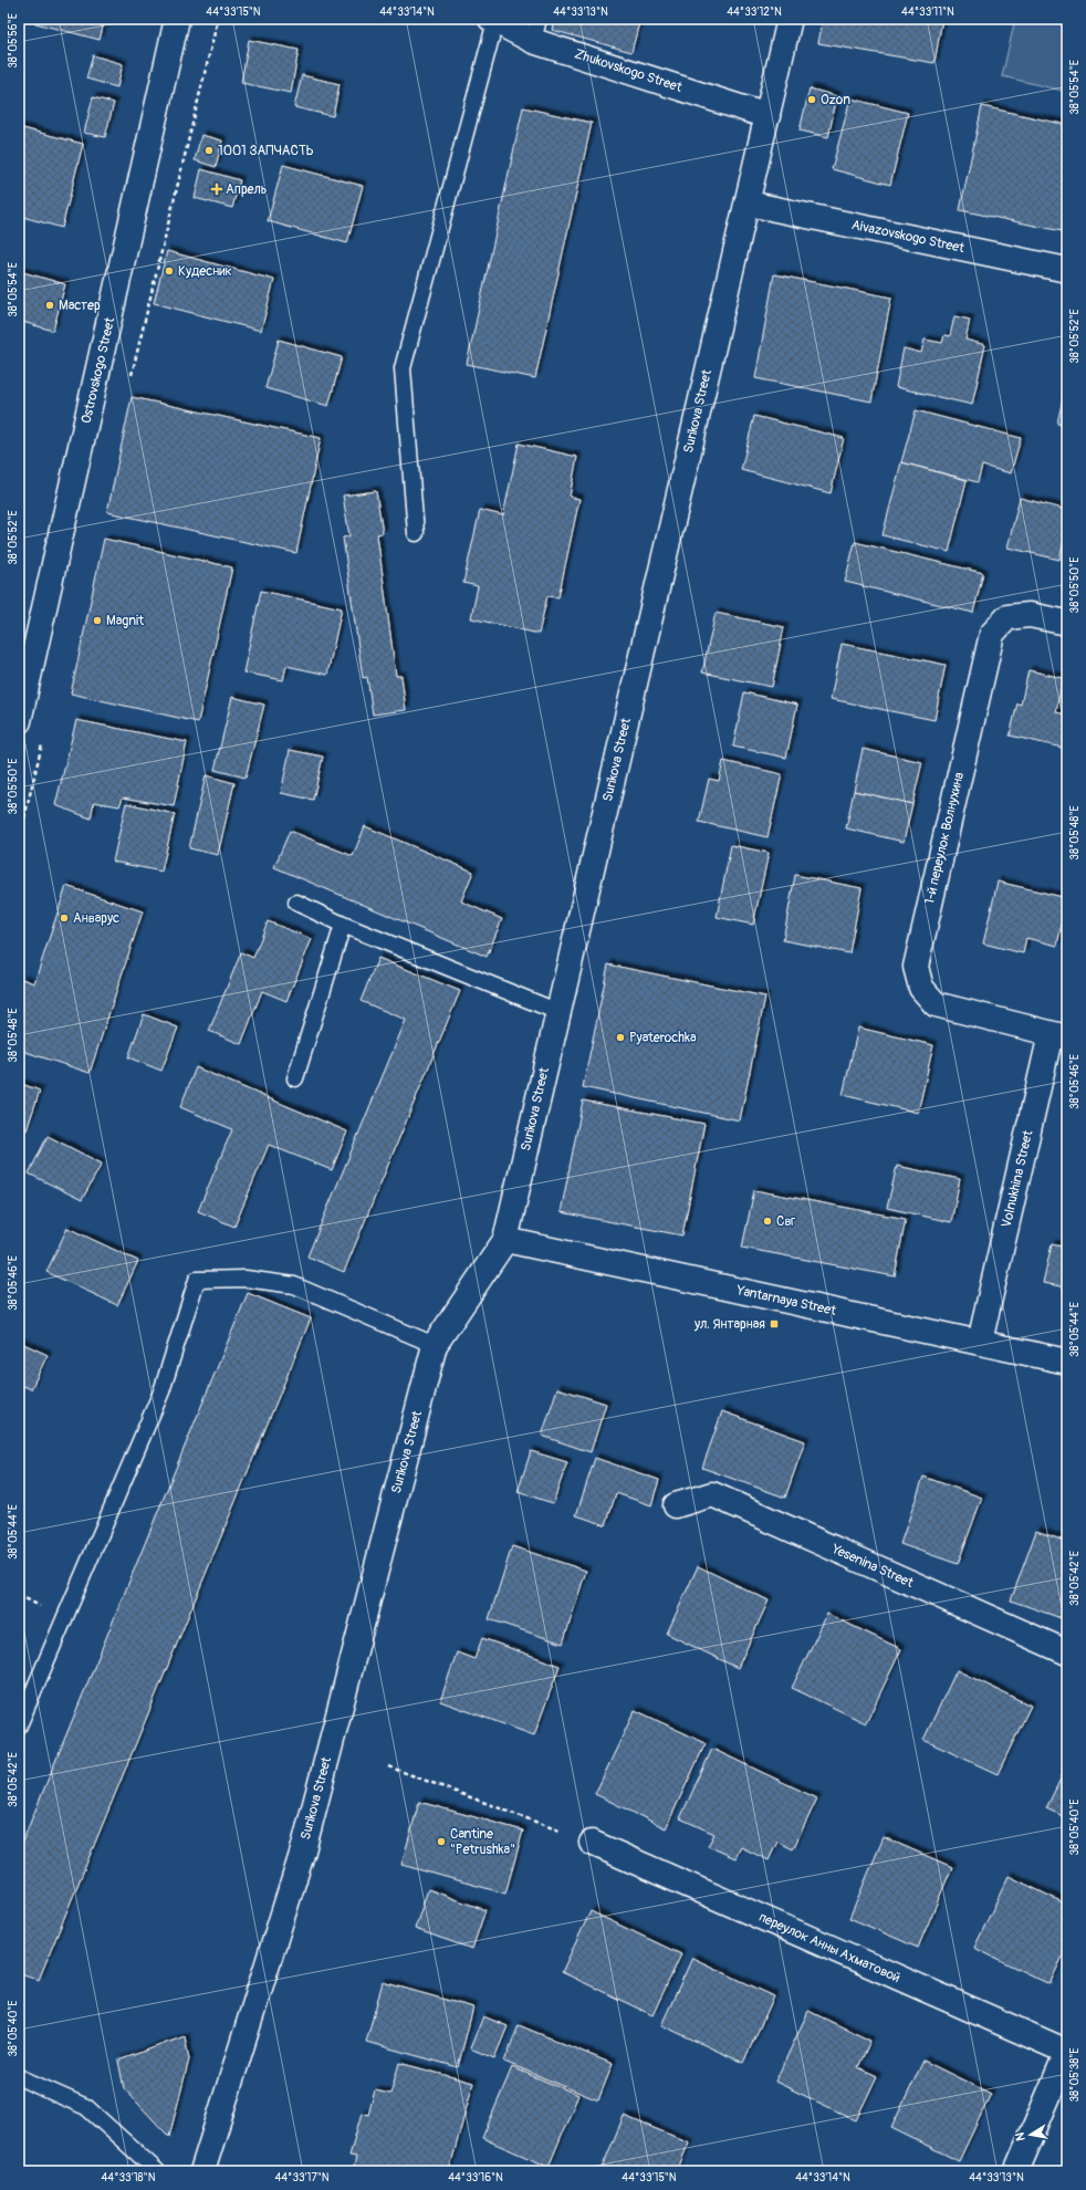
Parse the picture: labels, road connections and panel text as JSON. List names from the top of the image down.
{
  "streets": {
    "street": [
      "Zhukovskogo Street",
      "Aivazovskogo Street",
      "Ostrovskogo Street",
      "Surikova Street",
      "1-й переулок Волнухина",
      "Volnukhina Street",
      "Yantarnaya Street",
      "Yesenina Street",
      "переулок Анны Ахматовой"
    ]
  },
  "crossings": [
    ["Zhukovskogo Street", "Surikova Street"],
    ["Aivazovskogo Street", "Surikova Street"],
    ["Surikova Street", "Yantarnaya Street"],
    ["1-й переулок Волнухина", "Volnukhina Street"],
    ["Volnukhina Street", "Yantarnaya Street"]
  ],
  "places": {
    "other": [
      "Ozon",
      "1001 ЗАПЧАСТЬ",
      "Кудесник",
      "Мастер",
      "Magnit",
      "Анварус",
      "Pyaterochka",
      "Свг",
      "Cantine \"Petrushka\""
    ],
    "health": ["Апрель"],
    "transit": ["ул. Янтарная"]
  },
  "north": "left",
  "coordinates": [
    "44°33'15\"N",
    "44°33'14\"N",
    "44°33'13\"N",
    "44°33'12\"N",
    "44°33'11\"N",
    "38°05'56\"E",
    "38°05'54\"E",
    "38°05'52\"E",
    "38°05'50\"E",
    "38°05'48\"E",
    "38°05'46\"E",
    "38°05'44\"E",
    "38°05'42\"E",
    "38°05'40\"E",
    "38°05'38\"E",
    "44°33'18\"N",
    "44°33'17\"N",
    "44°33'16\"N"
  ]
}
